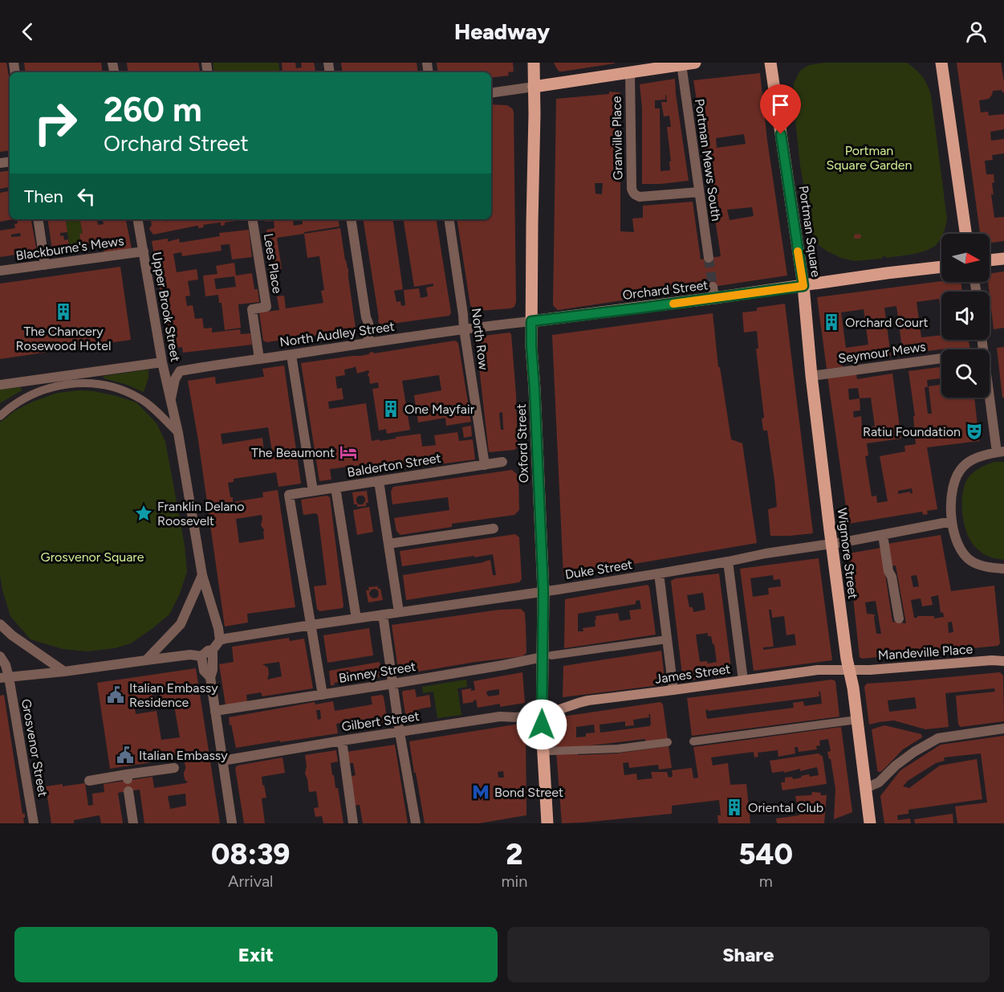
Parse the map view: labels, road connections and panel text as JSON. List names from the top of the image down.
{
  "streets": {
    "main road": [
      "Portman Square",
      "Orchard Street",
      "Oxford Street",
      "Wigmore Street",
      "Mandeville Place",
      "James Street"
    ],
    "street": [
      "Granville Place",
      "Portman Mews South",
      "Blackburne's Mews",
      "Lees Place",
      "Upper Brook Street",
      "North Audley Street",
      "North Row",
      "Seymour Mews",
      "Balderton Street",
      "Duke Street",
      "Binney Street",
      "Gilbert Street",
      "Grosvenor Street"
    ]
  },
  "crossings": [
    ["Granville Place", "Portman Mews South"],
    ["Portman Square", "Orchard Street"],
    ["Portman Square", "Wigmore Street"],
    ["Blackburne's Mews", "Upper Brook Street"],
    ["Lees Place", "North Audley Street"],
    ["Orchard Street", "North Audley Street"],
    ["Orchard Street", "Oxford Street"],
    ["Orchard Street", "Wigmore Street"],
    ["Upper Brook Street", "North Audley Street"],
    ["North Audley Street", "North Row"],
    ["North Audley Street", "Oxford Street"],
    ["North Row", "Balderton Street"],
    ["Seymour Mews", "Wigmore Street"],
    ["Oxford Street", "Duke Street"],
    ["Oxford Street", "Binney Street"],
    ["Oxford Street", "James Street"],
    ["Oxford Street", "Gilbert Street"],
    ["Balderton Street", "Duke Street"],
    ["Wigmore Street", "Duke Street"],
    ["Wigmore Street", "Mandeville Place"],
    ["Wigmore Street", "James Street"],
    ["Mandeville Place", "James Street"],
    ["James Street", "Gilbert Street"]
  ],
  "parks": ["Portman Square Garden", "Grosvenor Square"],
  "places": {
    "building": [
      "The Chancery Rosewood Hotel",
      "Orchard Court",
      "One Mayfair",
      "Oriental Club"
    ],
    "theatre": ["Ratiu Foundation"],
    "hotel": ["The Beaumont"],
    "place": ["Franklin Delano Roosevelt"],
    "public building": ["Italian Embassy Residence", "Italian Embassy"],
    "metro station": ["Bond Street"]
  },
  "north": "right",
  "page": {
    "header": "Headway",
    "turn": ["260 m", "Orchard Street"],
    "then": "Then",
    "eta": [
      "08:39",
      "Arrival",
      "2",
      "min",
      "540",
      "m"
    ],
    "buttons": ["Exit", "Share"]
  }
}
